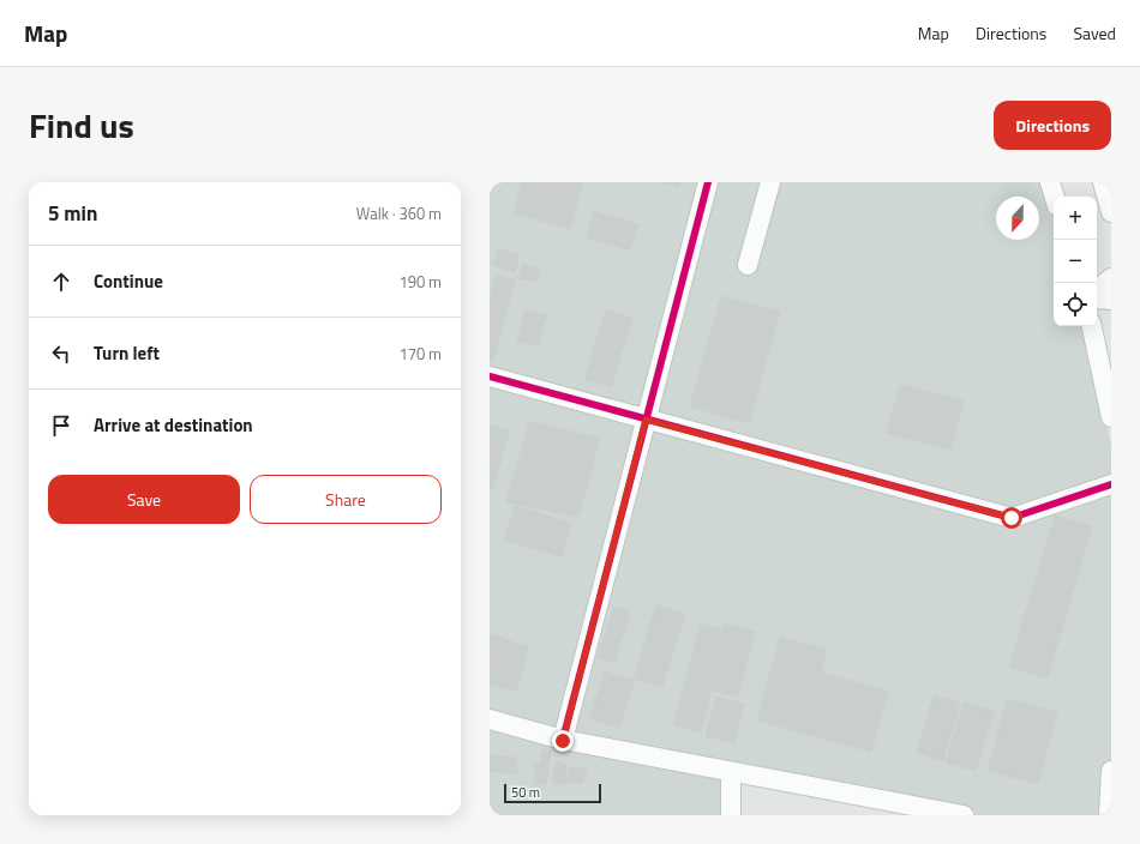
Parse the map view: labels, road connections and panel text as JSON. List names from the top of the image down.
{
  "scale_bar": "50 m",
  "north": "bottom",
  "page": {
    "header": "Map",
    "nav": ["Map", "Directions", "Saved"],
    "title": "Find us",
    "buttons": [
      "Directions",
      ["Save", "Share"]
    ],
    "heading": ["5 min", "Walk · 360 m"],
    "map_buttons": ["+", "−"],
    "list": [
      ["Continue", "190 m"],
      ["Turn left", "170 m"],
      "Arrive at destination"
    ],
    "scale": "50 m"
  }
}
